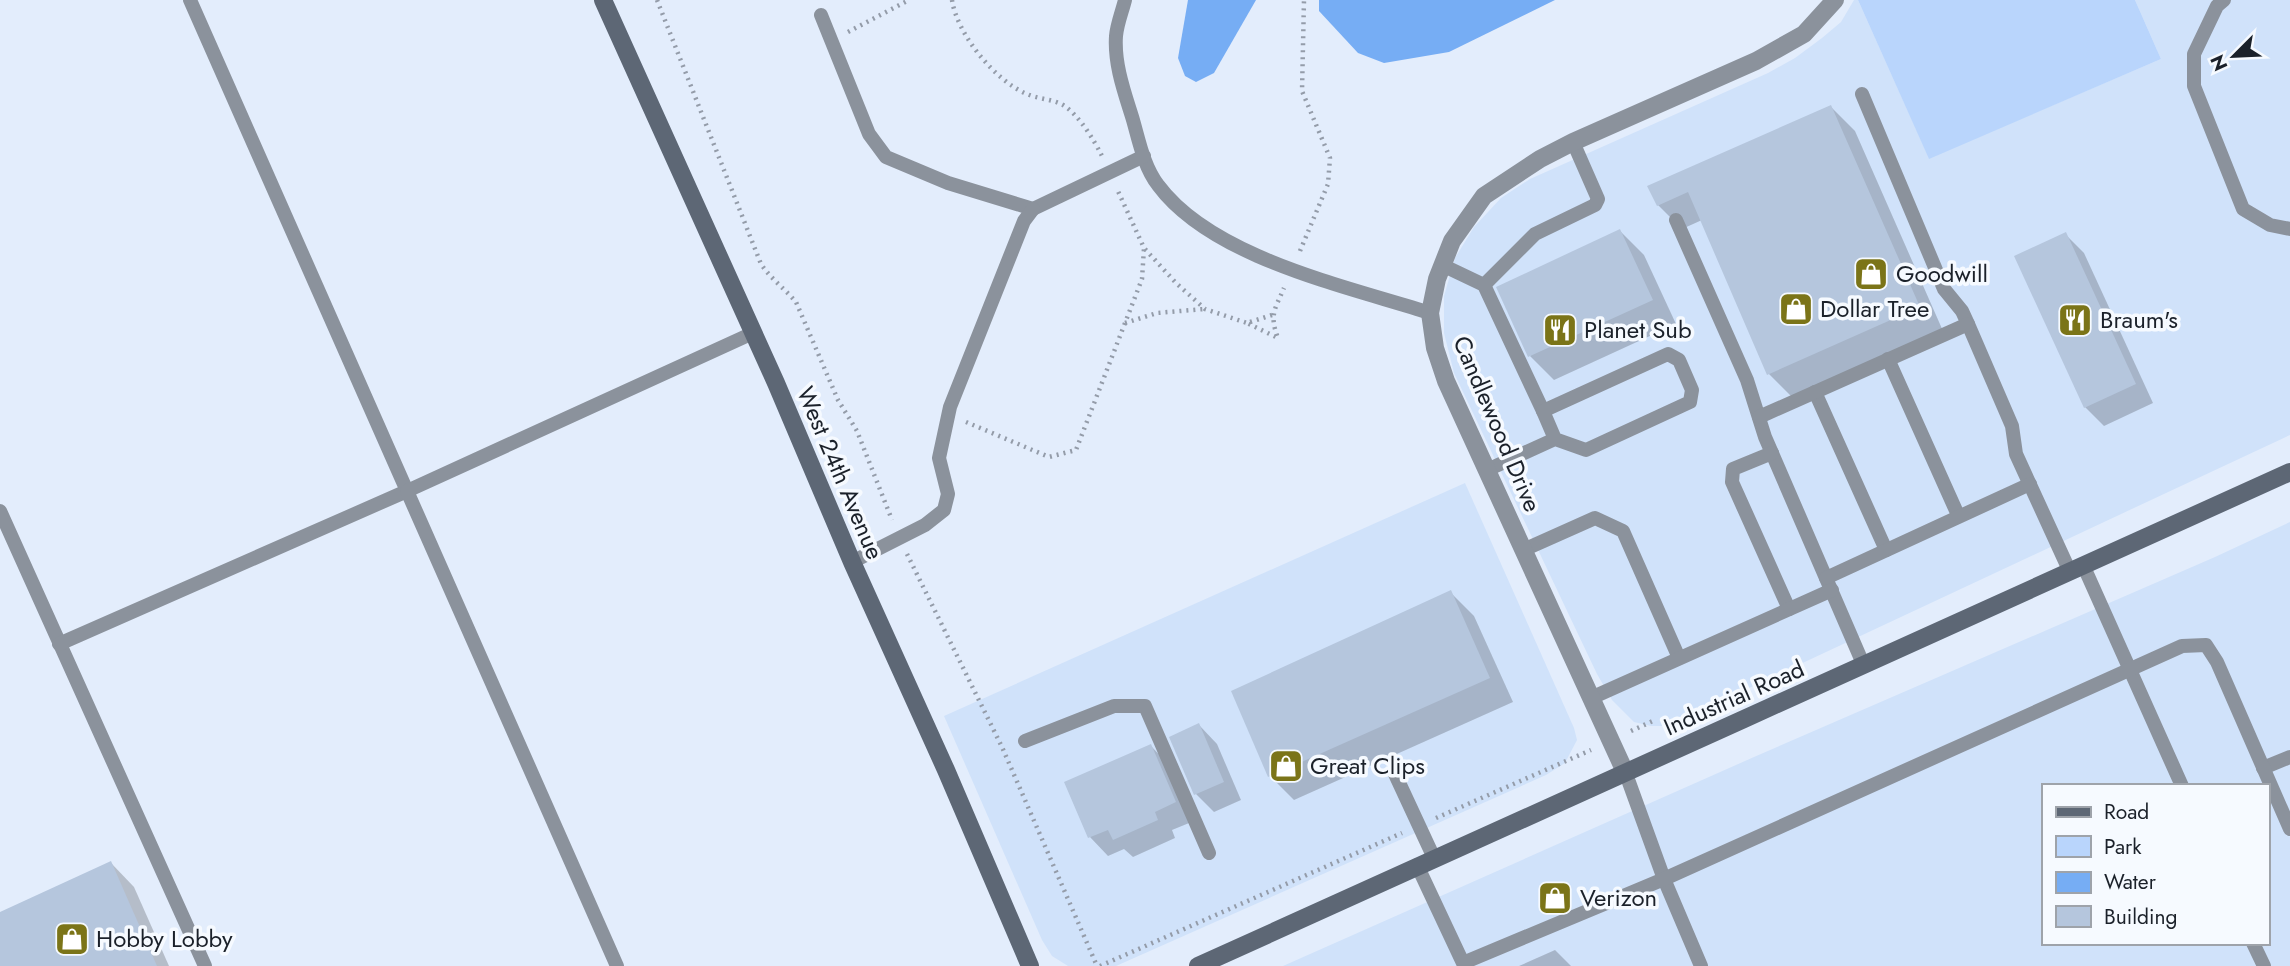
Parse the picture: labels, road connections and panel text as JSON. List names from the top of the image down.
{
  "streets": {
    "street": ["Candlewood Drive", "West 24th Avenue", "Industrial Road"]
  },
  "crossings": [
    ["Candlewood Drive", "Industrial Road"]
  ],
  "places": {
    "shop": [
      "Goodwill",
      "Dollar Tree",
      "Great Clips",
      "Verizon",
      "Hobby Lobby"
    ],
    "restaurant": ["Braum's", "Planet Sub"]
  },
  "legend": [
    "Road",
    "Park",
    "Water",
    "Building"
  ],
  "north": "bottom left"
}
